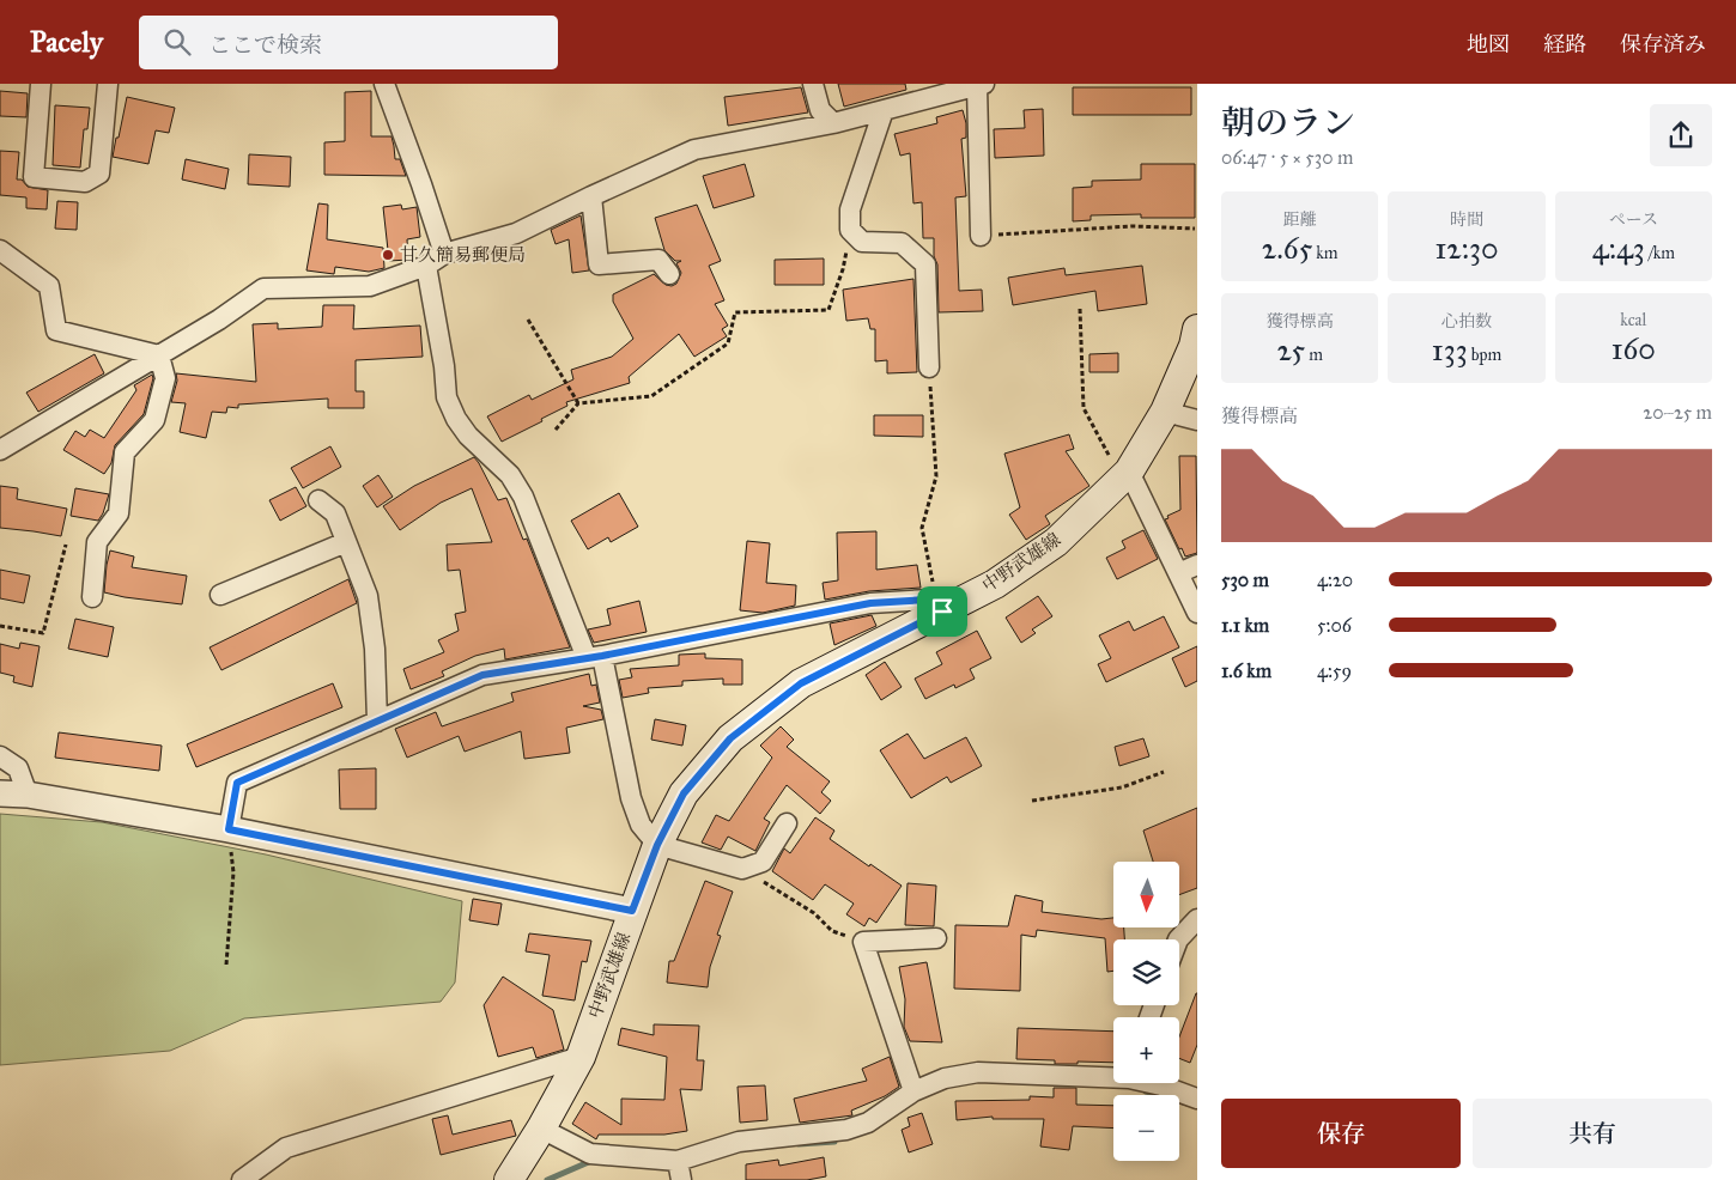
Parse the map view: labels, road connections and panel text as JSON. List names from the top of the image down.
{
  "streets": {
    "main road": ["中野武雄線"]
  },
  "places": ["甘久簡易郵便局"],
  "north": "bottom",
  "page": {
    "header": "Pacely",
    "search": "ここで検索",
    "nav": ["地図", "経路", "保存済み"],
    "heading": ["朝のラン", "06:47 · 5 × 530 m"],
    "stats": [
      ["距離", "2.65 km"],
      ["時間", "12:30"],
      ["ペース", "4:43 /km"],
      ["獲得標高", "25 m"],
      ["心拍数", "133 bpm"],
      ["kcal", "160"]
    ],
    "chart": ["獲得標高", "20–25 m"],
    "list": [
      {
        "name": "530 m",
        "note": "4:20"
      },
      {
        "name": "1.1 km",
        "note": "5:06"
      },
      {
        "name": "1.6 km",
        "note": "4:59"
      }
    ],
    "map_buttons": ["+", "−"],
    "buttons": ["保存", "共有"]
  }
}
